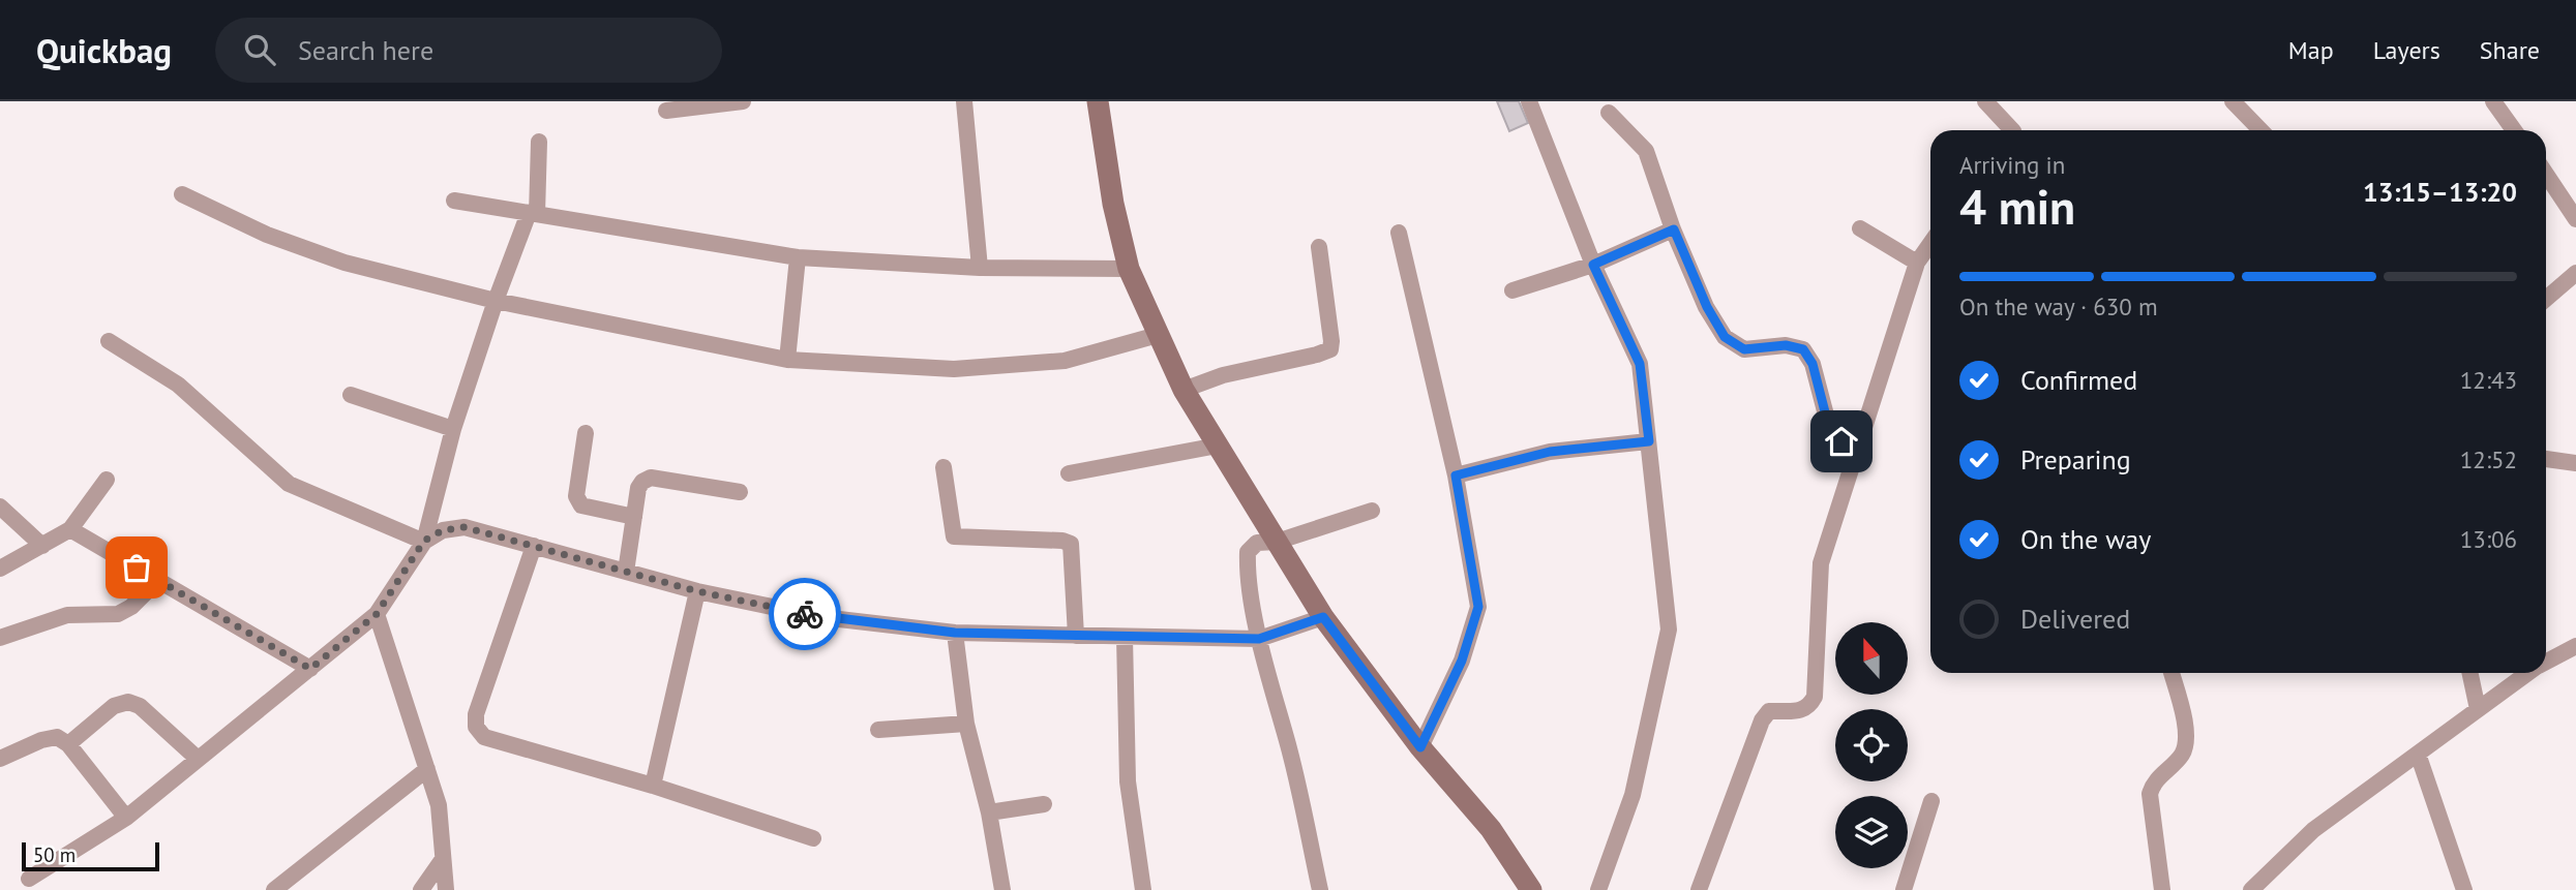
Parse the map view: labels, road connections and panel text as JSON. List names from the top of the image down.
{
  "scale_bar": "50 m",
  "north": "top",
  "page": {
    "header": "Quickbag",
    "search": "Search here",
    "nav": ["Map", "Layers", "Share"],
    "heading": ["4 min", "Arriving in", "13:15–13:20"],
    "bar": "On the way · 630 m",
    "list": [
      ["Confirmed", "12:43"],
      ["Preparing", "12:52"],
      ["On the way", "13:06"],
      "Delivered"
    ],
    "scale": "50 m"
  }
}
